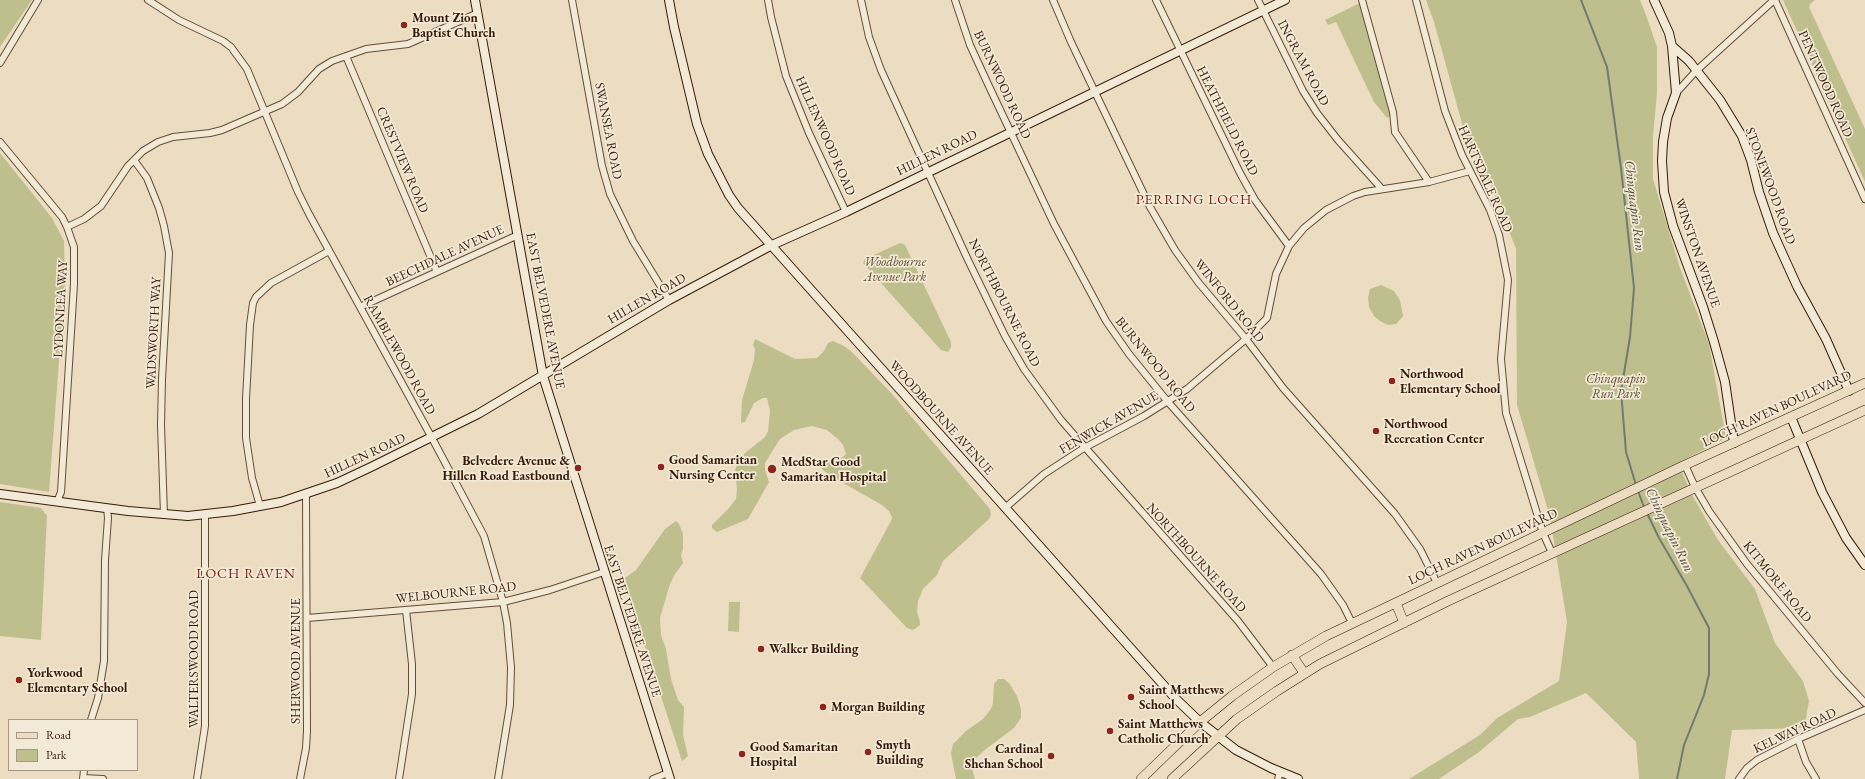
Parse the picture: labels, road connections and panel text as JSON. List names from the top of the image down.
{
  "streets": {
    "main road": ["LOCH RAVEN BOULEVARD"],
    "street": [
      "INGRAM ROAD",
      "PENTWOOD ROAD",
      "BURNWOOD ROAD",
      "HEATHFIELD ROAD",
      "SWANSEA ROAD",
      "HILLENWOOD ROAD",
      "HILLEN ROAD",
      "CRESTVIEW ROAD",
      "HARTSDALE ROAD",
      "STONEWOOD ROAD",
      "WINSTON AVENUE",
      "BEECHDALE AVENUE",
      "WINFORD ROAD",
      "NORTHBOURNE ROAD",
      "LYDONLEA WAY",
      "EAST BELVEDERE AVENUE",
      "WADSWORTH WAY",
      "RAMBLEWOOD ROAD",
      "WOODBOURNE AVENUE",
      "FENWICK AVENUE",
      "KITMORE ROAD",
      "WELBOURNE ROAD",
      "WALTERSWOOD ROAD",
      "SHERWOOD AVENUE",
      "KELWAY ROAD"
    ]
  },
  "crossings": [
    ["INGRAM ROAD", "HILLEN ROAD"],
    ["INGRAM ROAD", "FENWICK AVENUE"],
    ["BURNWOOD ROAD", "HILLEN ROAD"],
    ["BURNWOOD ROAD", "LOCH RAVEN BOULEVARD"],
    ["BURNWOOD ROAD", "FENWICK AVENUE"],
    ["HEATHFIELD ROAD", "HILLEN ROAD"],
    ["HEATHFIELD ROAD", "FENWICK AVENUE"],
    ["SWANSEA ROAD", "HILLEN ROAD"],
    ["HILLENWOOD ROAD", "HILLEN ROAD"],
    ["HILLEN ROAD", "WINFORD ROAD"],
    ["HILLEN ROAD", "NORTHBOURNE ROAD"],
    ["HILLEN ROAD", "LYDONLEA WAY"],
    ["HILLEN ROAD", "EAST BELVEDERE AVENUE"],
    ["HILLEN ROAD", "WADSWORTH WAY"],
    ["HILLEN ROAD", "RAMBLEWOOD ROAD"],
    ["HILLEN ROAD", "WOODBOURNE AVENUE"],
    ["HILLEN ROAD", "WALTERSWOOD ROAD"],
    ["HILLEN ROAD", "SHERWOOD AVENUE"],
    ["CRESTVIEW ROAD", "BEECHDALE AVENUE"],
    ["HARTSDALE ROAD", "LOCH RAVEN BOULEVARD"],
    ["HARTSDALE ROAD", "FENWICK AVENUE"],
    ["STONEWOOD ROAD", "WINSTON AVENUE"],
    ["STONEWOOD ROAD", "LOCH RAVEN BOULEVARD"],
    ["WINSTON AVENUE", "LOCH RAVEN BOULEVARD"],
    ["BEECHDALE AVENUE", "EAST BELVEDERE AVENUE"],
    ["BEECHDALE AVENUE", "RAMBLEWOOD ROAD"],
    ["WINFORD ROAD", "LOCH RAVEN BOULEVARD"],
    ["WINFORD ROAD", "FENWICK AVENUE"],
    ["NORTHBOURNE ROAD", "LOCH RAVEN BOULEVARD"],
    ["NORTHBOURNE ROAD", "FENWICK AVENUE"],
    ["EAST BELVEDERE AVENUE", "WELBOURNE ROAD"],
    ["RAMBLEWOOD ROAD", "WELBOURNE ROAD"],
    ["LOCH RAVEN BOULEVARD", "WOODBOURNE AVENUE"],
    ["LOCH RAVEN BOULEVARD", "KITMORE ROAD"],
    ["WOODBOURNE AVENUE", "FENWICK AVENUE"],
    ["WELBOURNE ROAD", "SHERWOOD AVENUE"]
  ],
  "districts": ["PERRING LOCH", "LOCH RAVEN"],
  "water": ["Chinquapin Run"],
  "parks": ["Woodbourne Avenue Park", "Chinquapin Run Park"],
  "places": [
    "Mount Zion Baptist Church",
    "Northwood Elementary School",
    "Northwood Recreation Center",
    "Good Samaritan Nursing Center",
    "Belvedere Avenue & Hillen Road Eastbound",
    "MedStar Good Samaritan Hospital",
    "Walker Building",
    "Yorkwood Elementary School",
    "Saint Matthews School",
    "Morgan Building",
    "Saint Matthews Catholic Church",
    "Smyth Building",
    "Good Samaritan Hospital",
    "Cardinal Shehan School"
  ],
  "legend": ["Road", "Park"]
}
